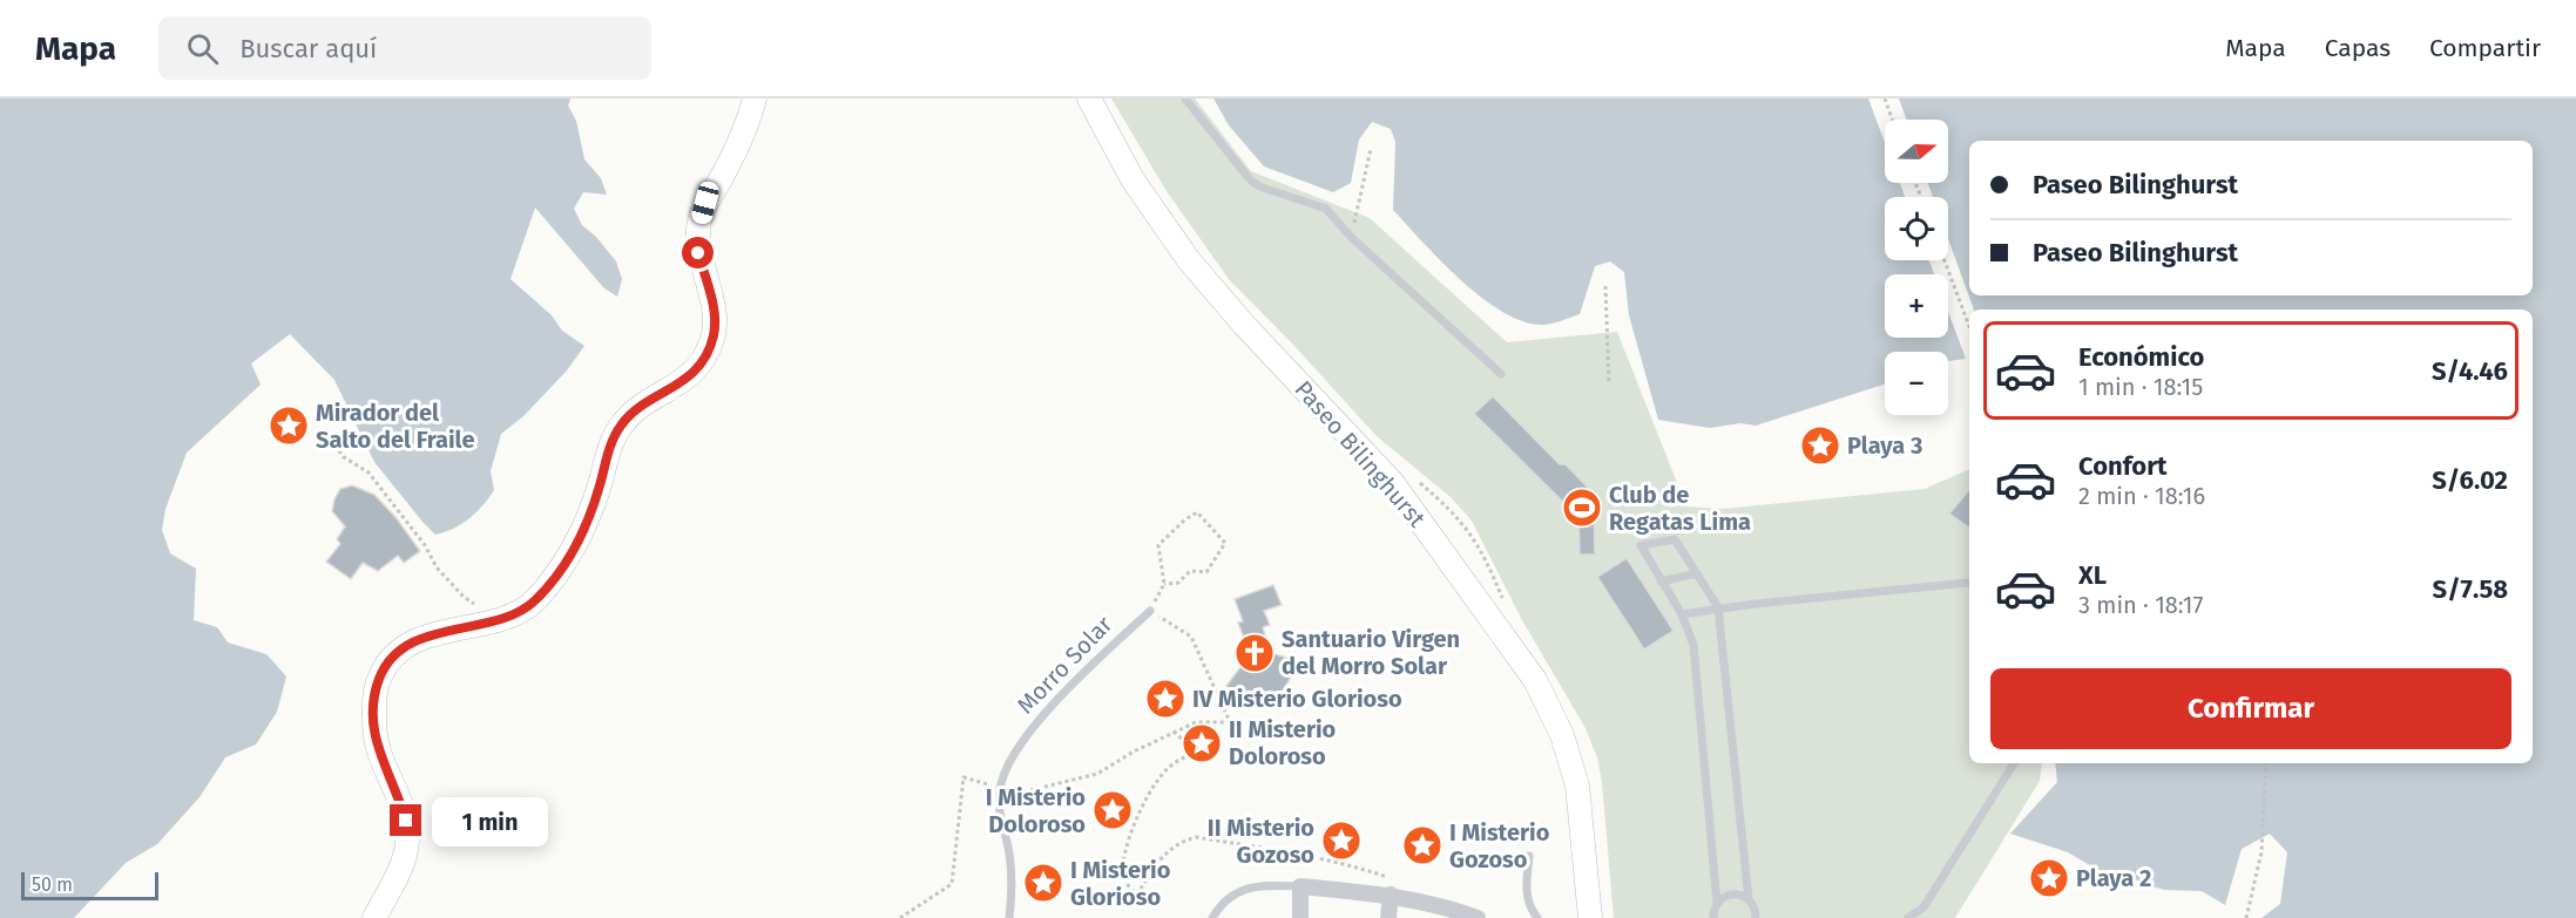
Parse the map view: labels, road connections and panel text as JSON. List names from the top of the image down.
{
  "streets": {
    "main road": ["Paseo Bilinghurst"],
    "lane": ["Morro Solar"]
  },
  "places": {
    "place": [
      "Mirador del Salto del Fraile",
      "Playa 3",
      "IV Misterio Glorioso",
      "II Misterio Doloroso",
      "I Misterio Doloroso",
      "II Misterio Gozoso",
      "I Misterio Gozoso",
      "Playa 2",
      "I Misterio Glorioso"
    ],
    "sports": ["Club de Regatas Lima"],
    "church": ["Santuario Virgen del Morro Solar"]
  },
  "scale_bar": "50 m",
  "north": "right",
  "page": {
    "header": "Mapa",
    "search": "Buscar aquí",
    "nav": ["Mapa", "Capas", "Compartir"],
    "map_buttons": ["+", "−"],
    "banner": ["Paseo Bilinghurst", "Paseo Bilinghurst"],
    "list": [
      {
        "name": "Económico",
        "note": "1 min · 18:15",
        "value": "S/4.46"
      },
      {
        "name": "Confort",
        "note": "2 min · 18:16",
        "value": "S/6.02"
      },
      {
        "name": "XL",
        "note": "3 min · 18:17",
        "value": "S/7.58"
      }
    ],
    "buttons": "Confirmar",
    "bubble": "1 min",
    "scale": "50 m"
  }
}
